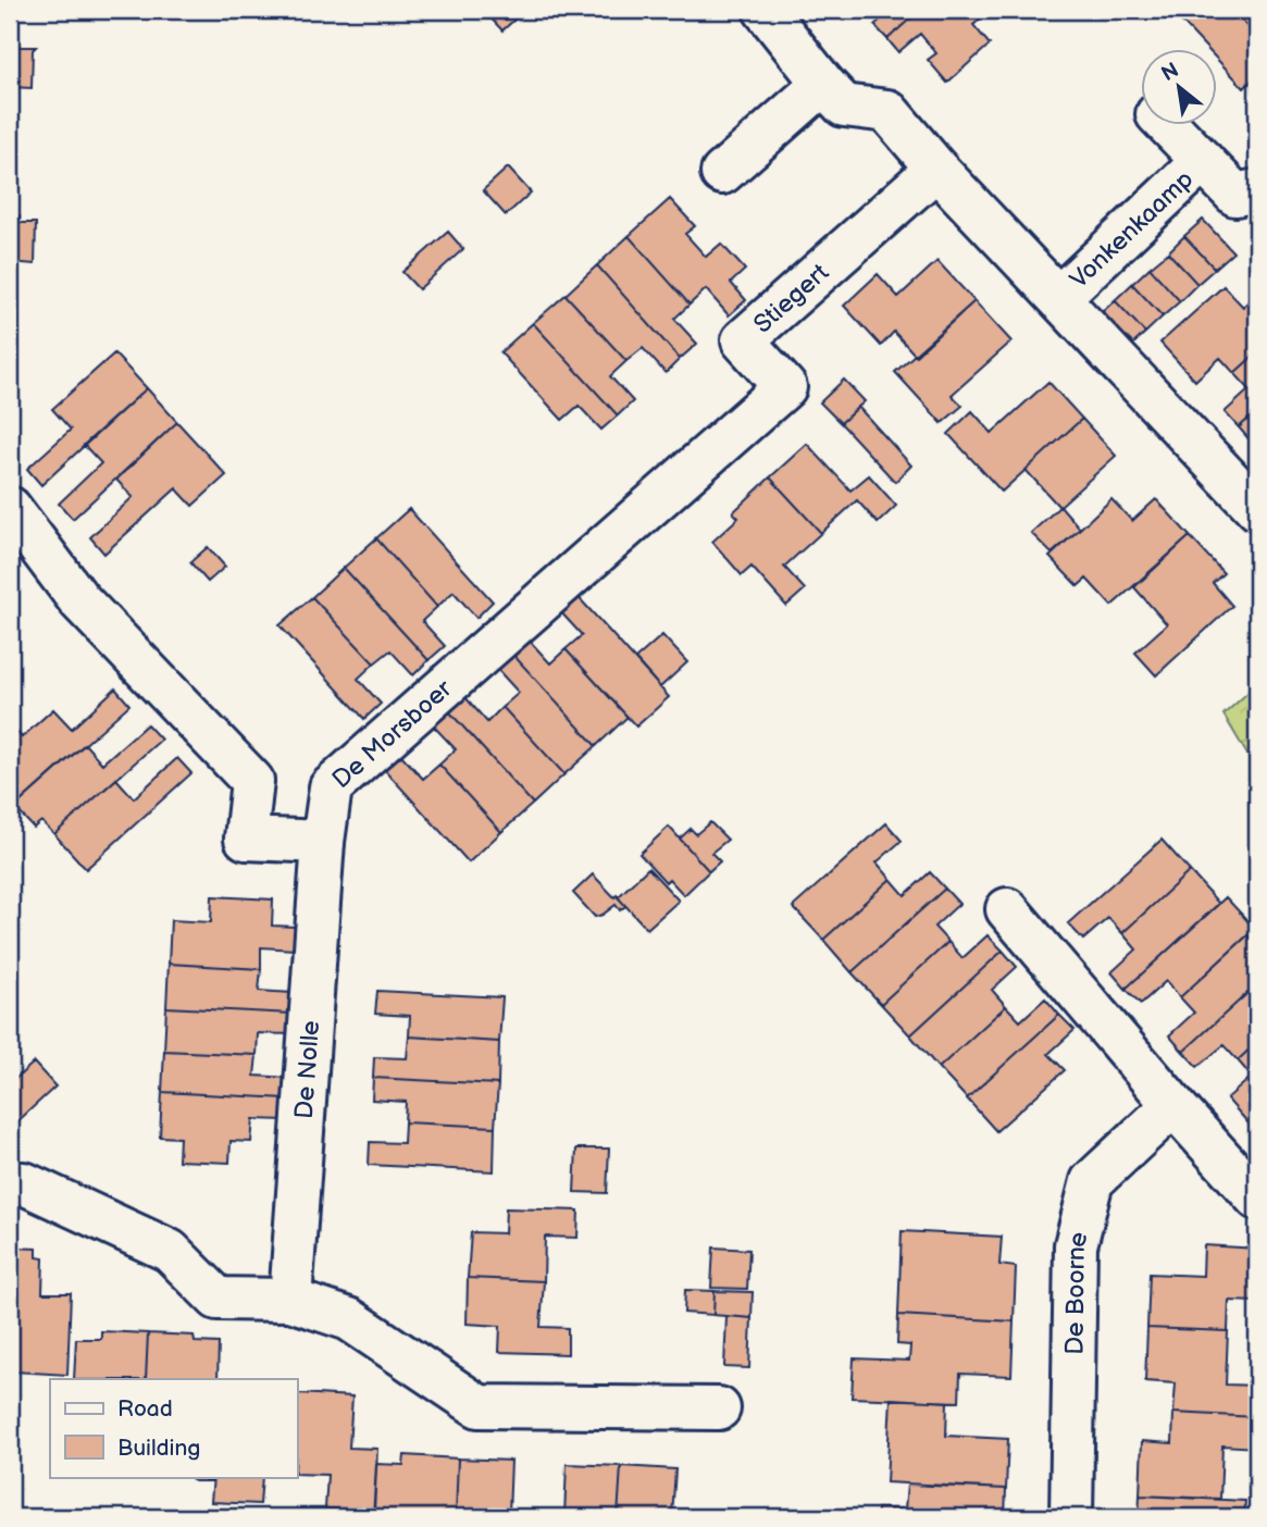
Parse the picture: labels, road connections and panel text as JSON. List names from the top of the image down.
{
  "streets": {
    "street": [
      "Vonkenkaamp",
      "Stiegert",
      "De Morsboer",
      "De Nolle",
      "De Boorne"
    ]
  },
  "crossings": [
    ["Stiegert", "De Morsboer"],
    ["De Morsboer", "De Nolle"]
  ],
  "legend": ["Road", "Building"],
  "north": "top left"
}
